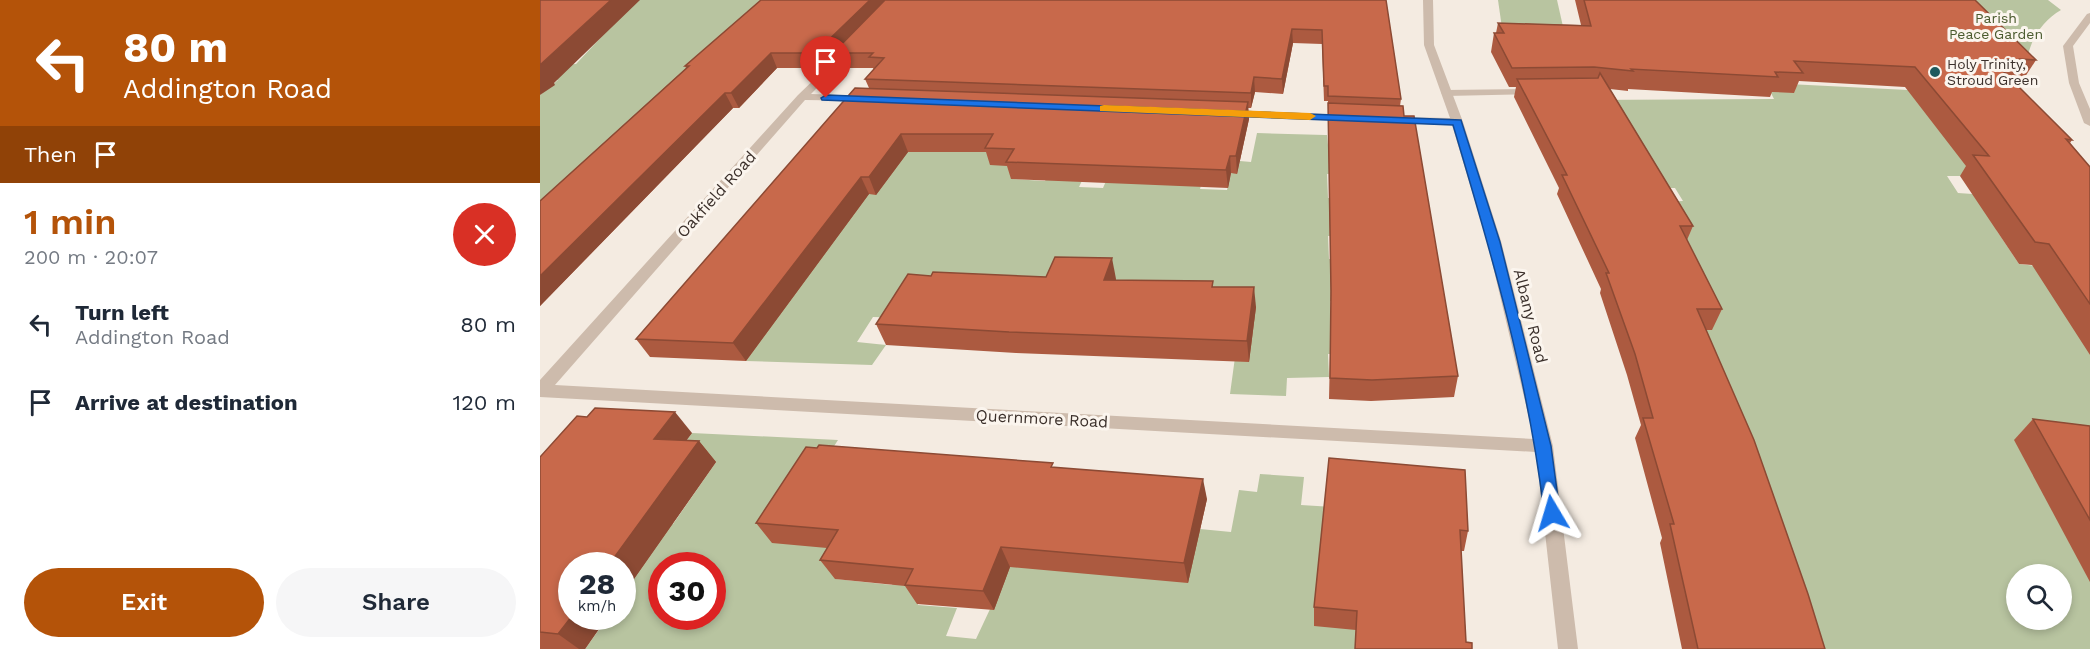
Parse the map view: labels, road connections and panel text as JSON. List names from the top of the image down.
{
  "streets": {
    "street": ["Oakfield Road", "Albany Road", "Quernmore Road"]
  },
  "crossings": [
    ["Oakfield Road", "Quernmore Road"],
    ["Albany Road", "Quernmore Road"]
  ],
  "parks": ["Parish Peace Garden"],
  "places": ["Holy Trinity, Stroud Green"],
  "page": {
    "turn": ["80 m", "Addington Road"],
    "then": "Then",
    "heading": ["1 min", "200 m · 20:07"],
    "list": [
      {
        "name": "Turn left",
        "note": "Addington Road",
        "value": "80 m"
      },
      {
        "name": "Arrive at destination",
        "value": "120 m"
      }
    ],
    "speed": "28 km/h",
    "limit": "30",
    "buttons": ["Exit", "Share"]
  }
}
